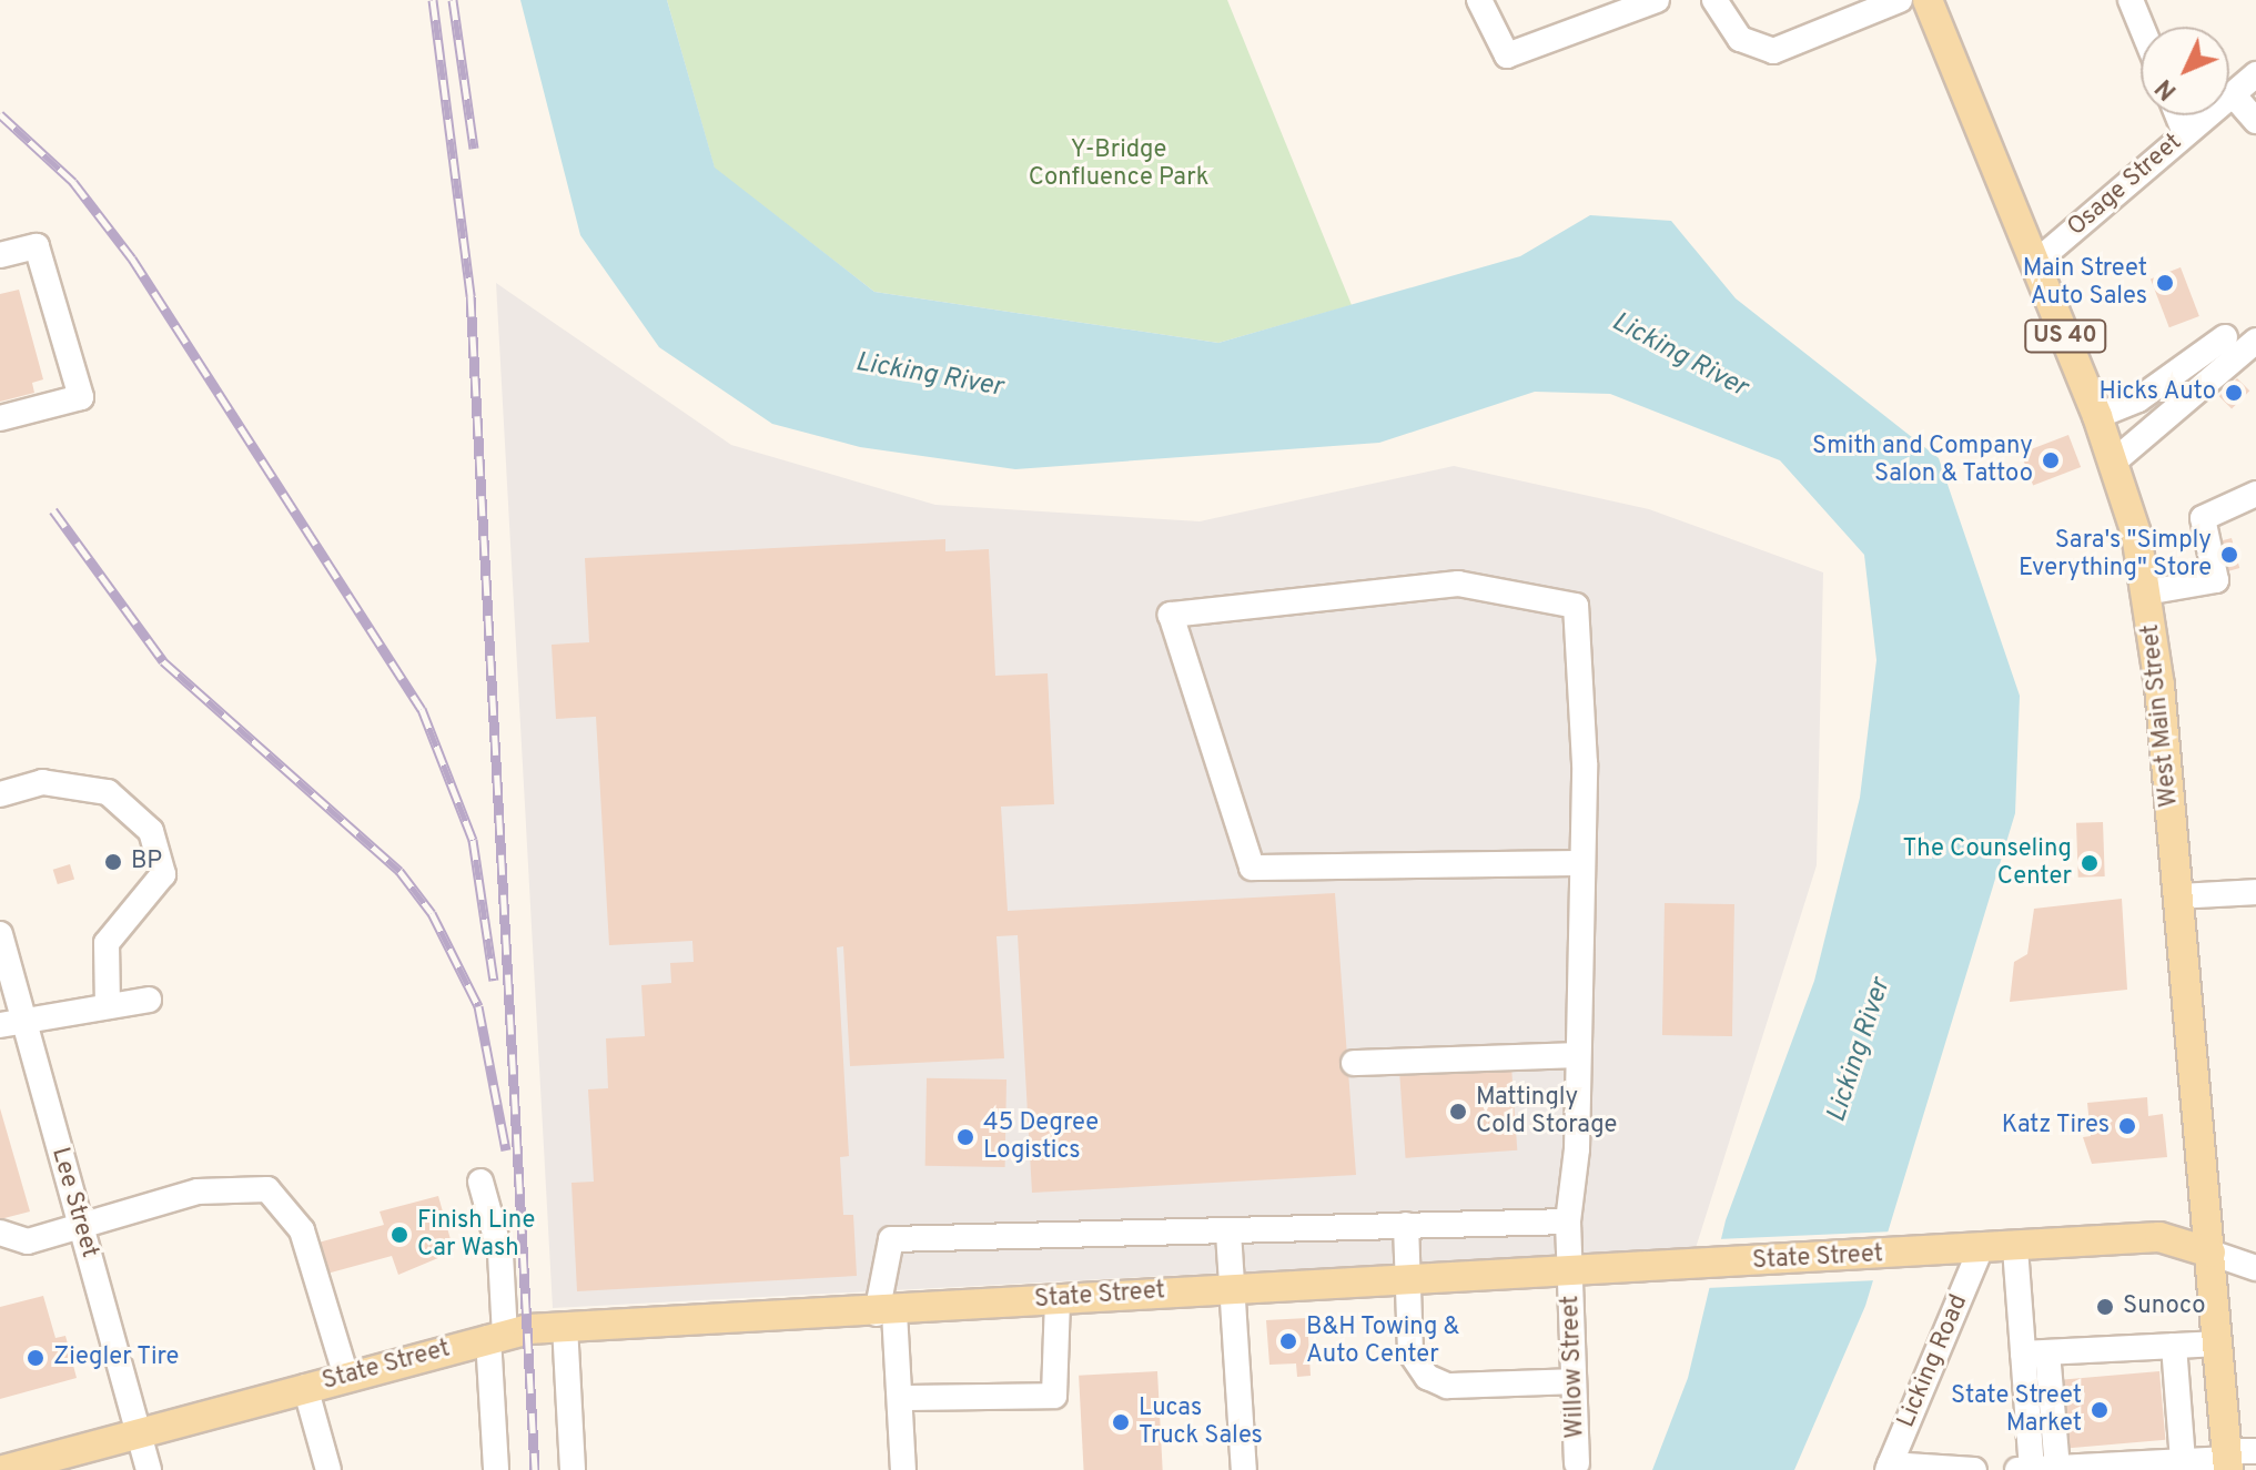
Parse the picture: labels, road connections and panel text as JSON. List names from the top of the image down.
{
  "streets": {
    "main road": ["US 40", "West Main Street", "State Street"],
    "street": [
      "Osage Street",
      "Lee Street",
      "Licking Road",
      "Willow Street"
    ]
  },
  "crossings": [
    ["Osage Street", "West Main Street"],
    ["West Main Street", "State Street"],
    ["Lee Street", "State Street"],
    ["State Street", "Licking Road"],
    ["State Street", "Willow Street"]
  ],
  "water": ["Licking River"],
  "parks": ["Y-Bridge Confluence Park"],
  "places": [
    "Main Street Auto Sales",
    "Hicks Auto",
    "Smith and Company Salon & Tattoo",
    "Sara's \"Simply Everything\" Store",
    "BP",
    "The Counseling Center",
    "Mattingly Cold Storage",
    "Katz Tires",
    "45 Degree Logistics",
    "Finish Line Car Wash",
    "Sunoco",
    "B&H Towing & Auto Center",
    "Ziegler Tire",
    "State Street Market",
    "Lucas Truck Sales"
  ],
  "north": "bottom left"
}
